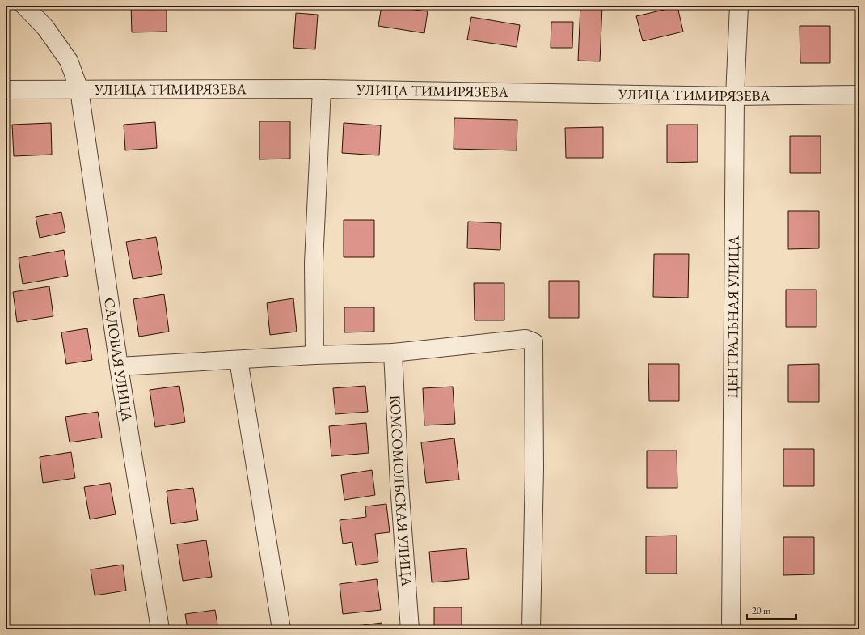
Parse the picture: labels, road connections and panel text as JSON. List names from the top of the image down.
{
  "streets": {
    "street": [
      "УЛИЦА ТИМИРЯЗЕВА",
      "ЦЕНТРАЛЬНАЯ УЛИЦА",
      "САДОВАЯ УЛИЦА",
      "КОМСОМОЛЬСКАЯ УЛИЦА"
    ]
  },
  "crossings": [
    ["УЛИЦА ТИМИРЯЗЕВА", "ЦЕНТРАЛЬНАЯ УЛИЦА"],
    ["УЛИЦА ТИМИРЯЗЕВА", "САДОВАЯ УЛИЦА"]
  ],
  "scale_bar": "20 m"
}
